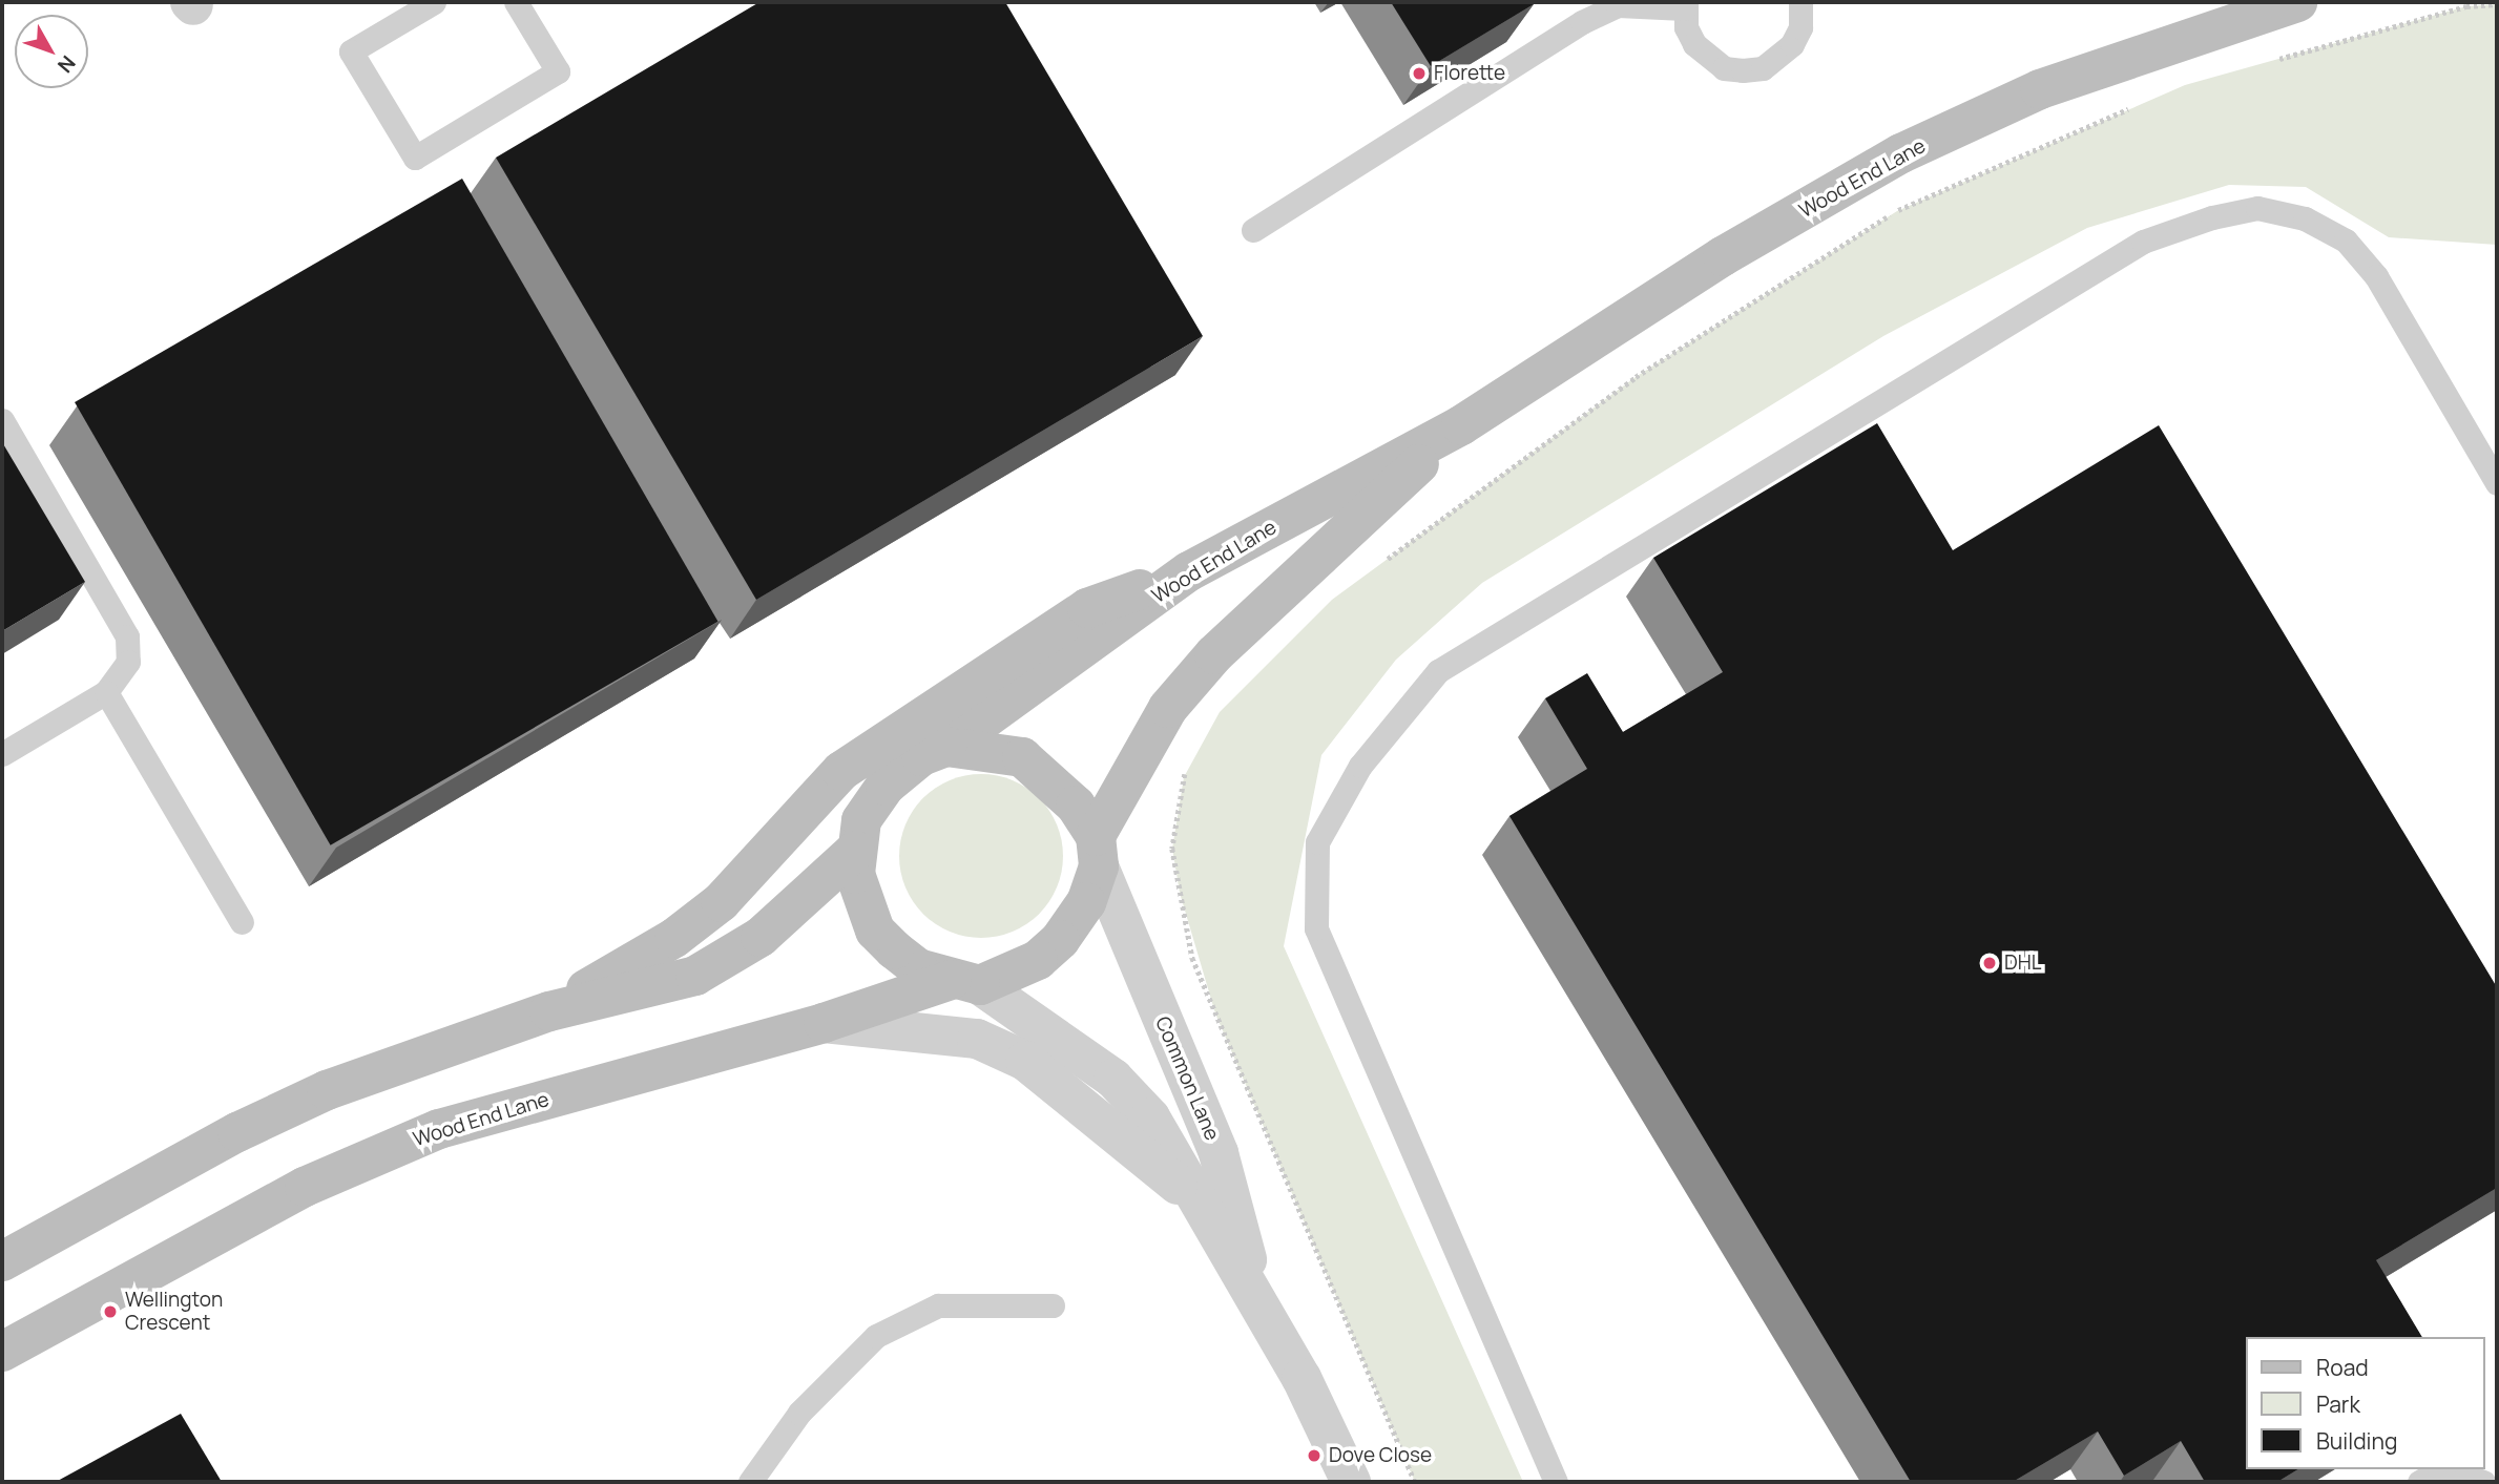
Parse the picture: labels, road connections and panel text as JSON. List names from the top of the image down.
{
  "streets": {
    "street": ["Wood End Lane", "Common Lane"]
  },
  "crossings": [
    ["Wood End Lane", "Common Lane"]
  ],
  "places": [
    "Florette",
    "DHL",
    "Wellington Crescent",
    "Dove Close"
  ],
  "legend": ["Road", "Park", "Building"],
  "north": "bottom right"
}
